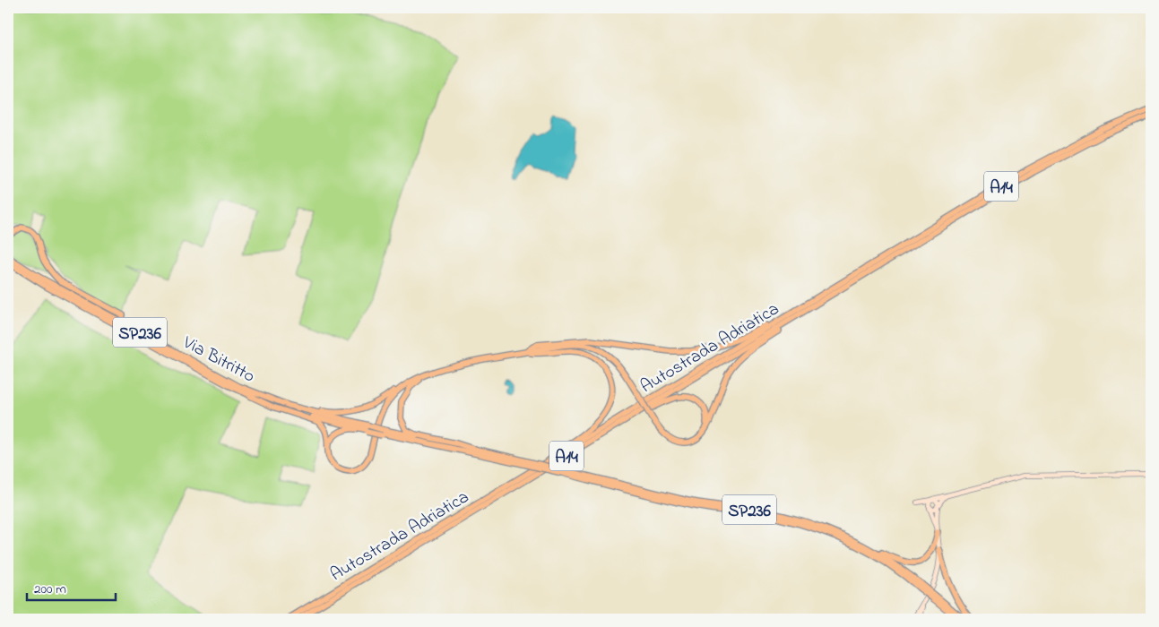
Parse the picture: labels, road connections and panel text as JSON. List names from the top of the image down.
{
  "streets": {
    "highway": [
      "A14",
      "SP236",
      "Autostrada Adriatica",
      "Via Bitritto"
    ]
  },
  "crossings": [
    ["A14", "Autostrada Adriatica"],
    ["SP236", "Via Bitritto"]
  ],
  "scale_bar": "200 m"
}
